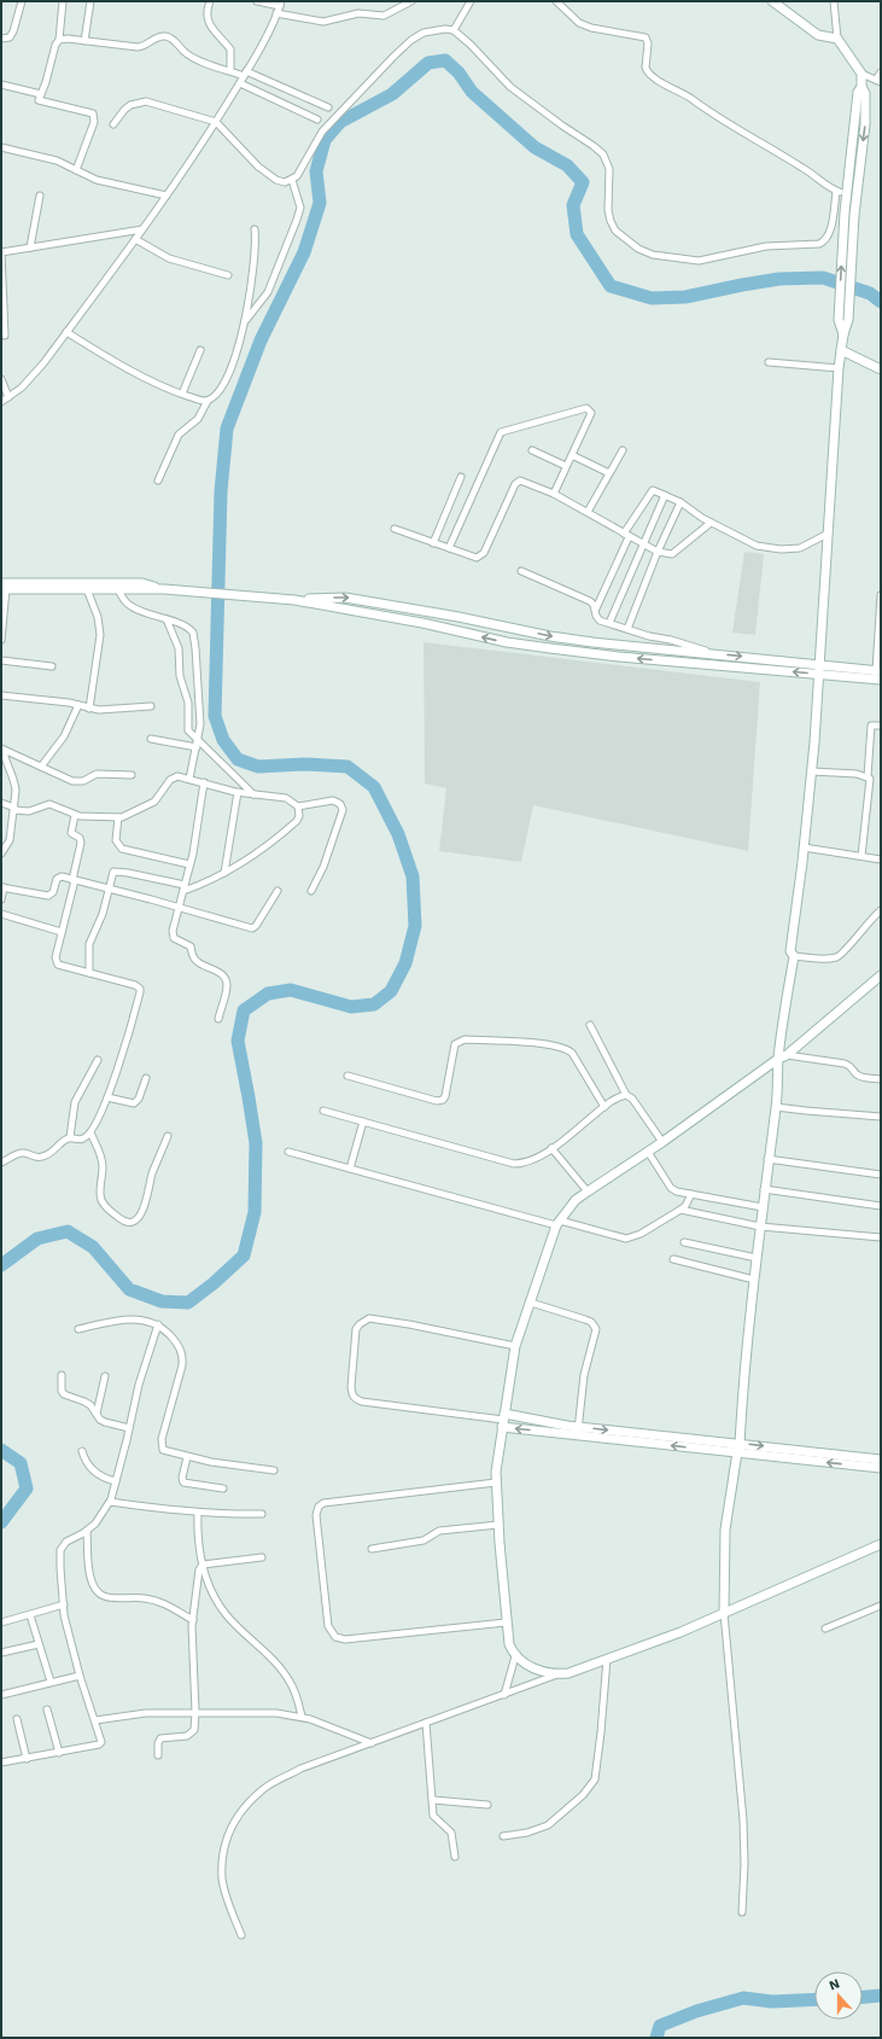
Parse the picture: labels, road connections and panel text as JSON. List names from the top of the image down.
{
  "north": "top"
}
